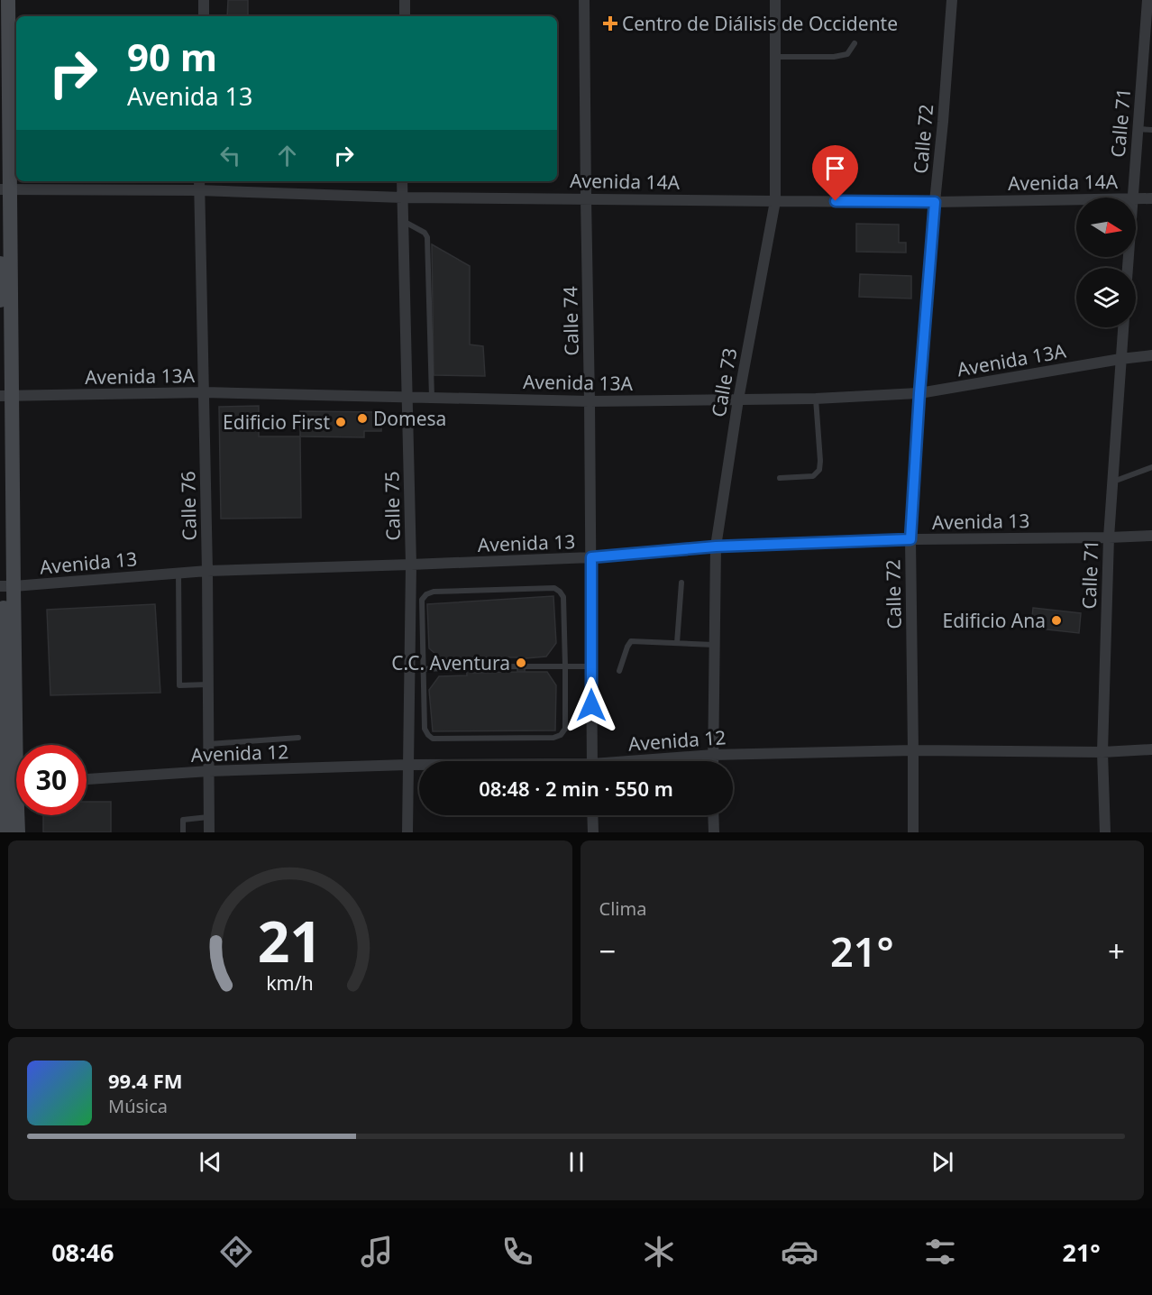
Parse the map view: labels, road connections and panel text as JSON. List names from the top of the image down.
{
  "streets": {
    "street": [
      "Calle 71",
      "Calle 72",
      "Avenida 14A",
      "Calle 74",
      "Avenida 13A",
      "Calle 73",
      "Calle 76",
      "Calle 75",
      "Avenida 13",
      "Avenida 12"
    ]
  },
  "crossings": [
    ["Calle 71", "Avenida 13A"],
    ["Calle 71", "Avenida 13"],
    ["Calle 71", "Avenida 12"],
    ["Calle 72", "Avenida 14A"],
    ["Calle 72", "Avenida 13A"],
    ["Calle 72", "Avenida 13"],
    ["Calle 72", "Avenida 12"],
    ["Avenida 14A", "Calle 74"],
    ["Avenida 14A", "Calle 73"],
    ["Avenida 14A", "Calle 76"],
    ["Avenida 14A", "Calle 75"],
    ["Calle 74", "Avenida 13A"],
    ["Calle 74", "Avenida 13"],
    ["Avenida 13A", "Calle 73"],
    ["Avenida 13A", "Calle 76"],
    ["Avenida 13A", "Calle 75"],
    ["Calle 73", "Avenida 13"],
    ["Calle 73", "Avenida 12"],
    ["Calle 76", "Avenida 13"],
    ["Calle 76", "Avenida 12"],
    ["Calle 75", "Avenida 13"],
    ["Calle 75", "Avenida 12"]
  ],
  "places": {
    "health": ["Centro de Diálisis de Occidente"],
    "other": [
      "Domesa",
      "Edificio First",
      "Edificio Ana",
      "C.C. Aventura"
    ]
  },
  "north": "right",
  "page": {
    "turn": ["90 m", "Avenida 13"],
    "limit": "30",
    "trip": "08:48 · 2 min · 550 m",
    "tile": "Clima",
    "heat": ["−", "21°", "+"],
    "song": ["99.4 FM", "Música"],
    "tabs": ["08:46", "21°"],
    "gauge": ["21", "km/h"]
  }
}
